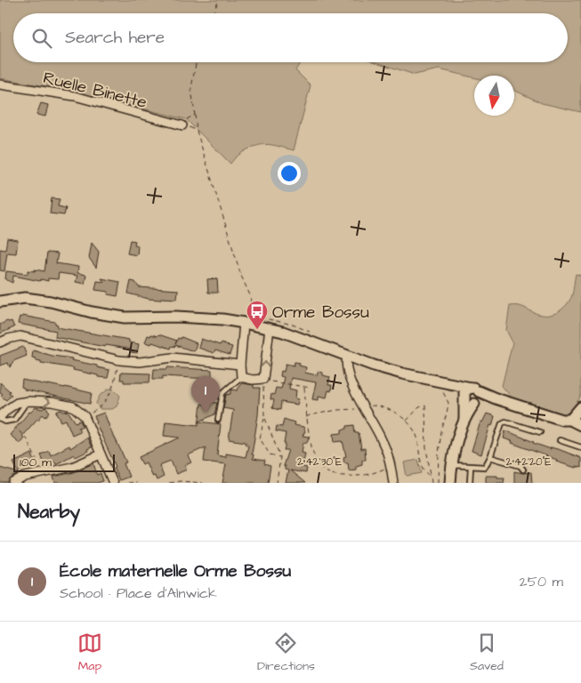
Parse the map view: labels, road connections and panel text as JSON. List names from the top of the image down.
{
  "streets": {
    "street": ["Ruelle Binette"]
  },
  "places": {
    "bus stop": ["Orme Bossu"]
  },
  "scale_bar": "100 m",
  "north": "bottom",
  "page": {
    "search": "Search here",
    "pins": "1",
    "scale": "100 m",
    "heading": "Nearby",
    "list": [
      {
        "mark": "1",
        "name": "École maternelle Orme Bossu",
        "note": "School · Place d'Alnwick",
        "value": "250 m"
      }
    ],
    "nav": ["Map", "Directions", "Saved"]
  },
  "coordinates": ["2°42'30\"E", "2°42'20\"E"]
}
